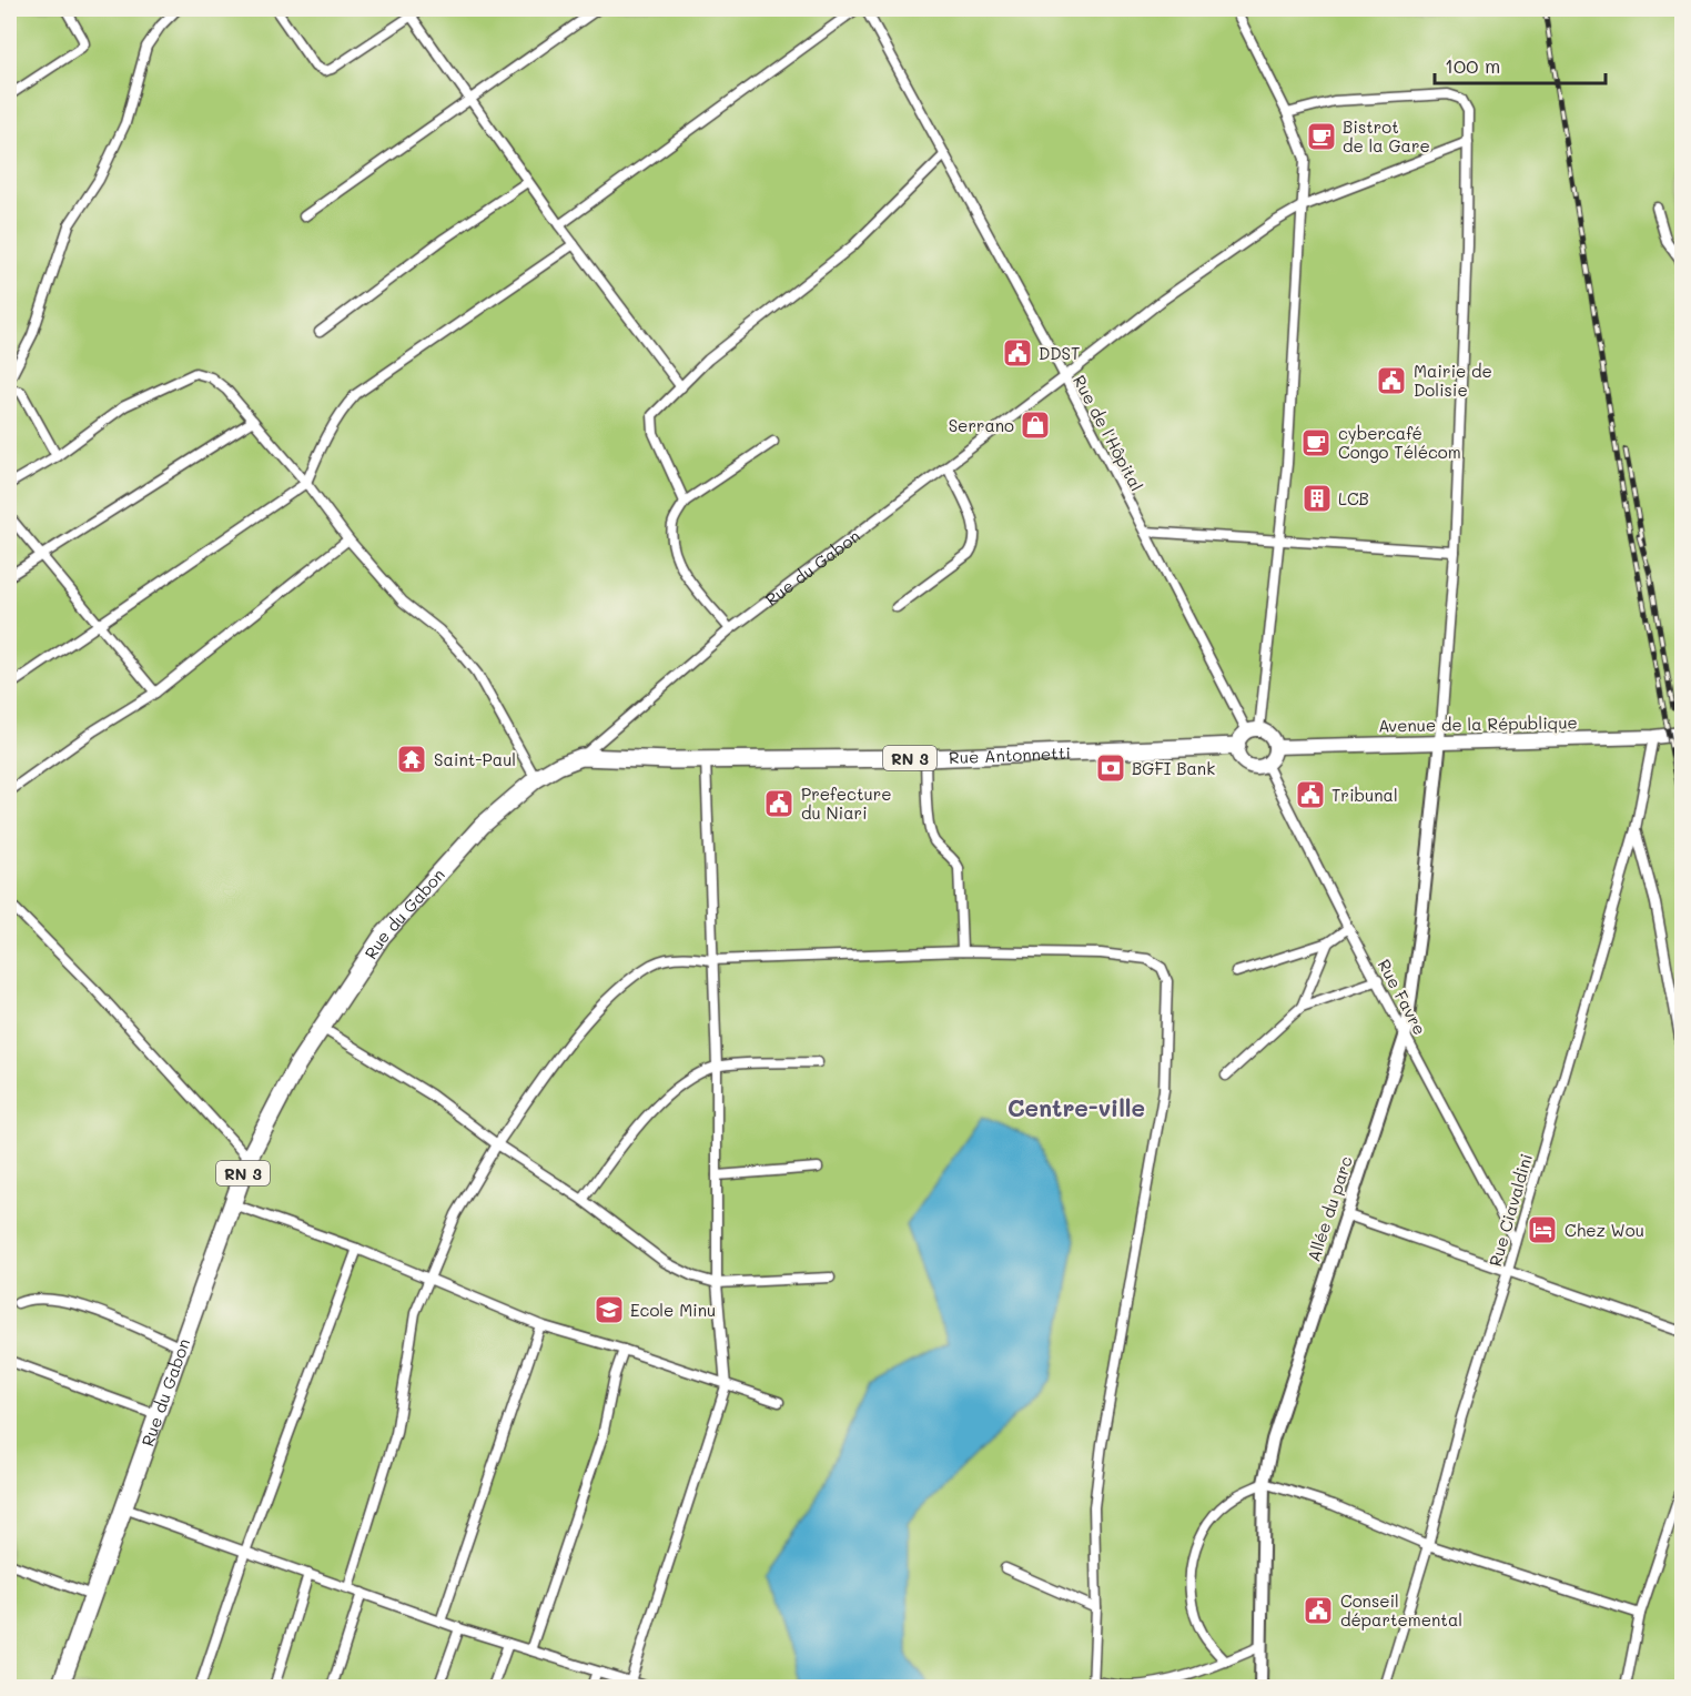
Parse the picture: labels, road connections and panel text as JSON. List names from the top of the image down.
{
  "streets": {
    "highway": ["Rue du Gabon", "Rue Antonnetti", "RN 3"],
    "main road": ["Avenue de la République"],
    "street": [
      "Rue de l'Hôpital",
      "Rue Favre",
      "Allée du parc",
      "Rue Ciavaldini"
    ]
  },
  "crossings": [
    ["Rue de l'Hôpital", "Rue du Gabon"],
    ["Rue de l'Hôpital", "Avenue de la République"],
    ["Rue de l'Hôpital", "Rue Antonnetti"],
    ["Rue de l'Hôpital", "Rue Favre"],
    ["Rue du Gabon", "Rue Antonnetti"],
    ["Avenue de la République", "Rue Antonnetti"],
    ["Avenue de la République", "Rue Favre"],
    ["Avenue de la République", "Allée du parc"],
    ["Avenue de la République", "Rue Ciavaldini"],
    ["Rue Antonnetti", "Rue Favre"],
    ["Rue Favre", "Allée du parc"],
    ["Rue Favre", "Rue Ciavaldini"]
  ],
  "districts": ["Centre-ville"],
  "places": {
    "cafe": ["Bistrot de la Gare", "cybercafé Congo Télécom"],
    "public building": [
      "DDST",
      "Mairie de Dolisie",
      "Tribunal",
      "Prefecture du Niari",
      "Conseil départemental"
    ],
    "shop": ["Serrano"],
    "building": ["LCB"],
    "temple": ["Saint-Paul"],
    "bank": ["BGFI Bank"],
    "hotel": ["Chez Wou"],
    "school or university": ["Ecole Minu"]
  },
  "scale_bar": "100 m"
}
